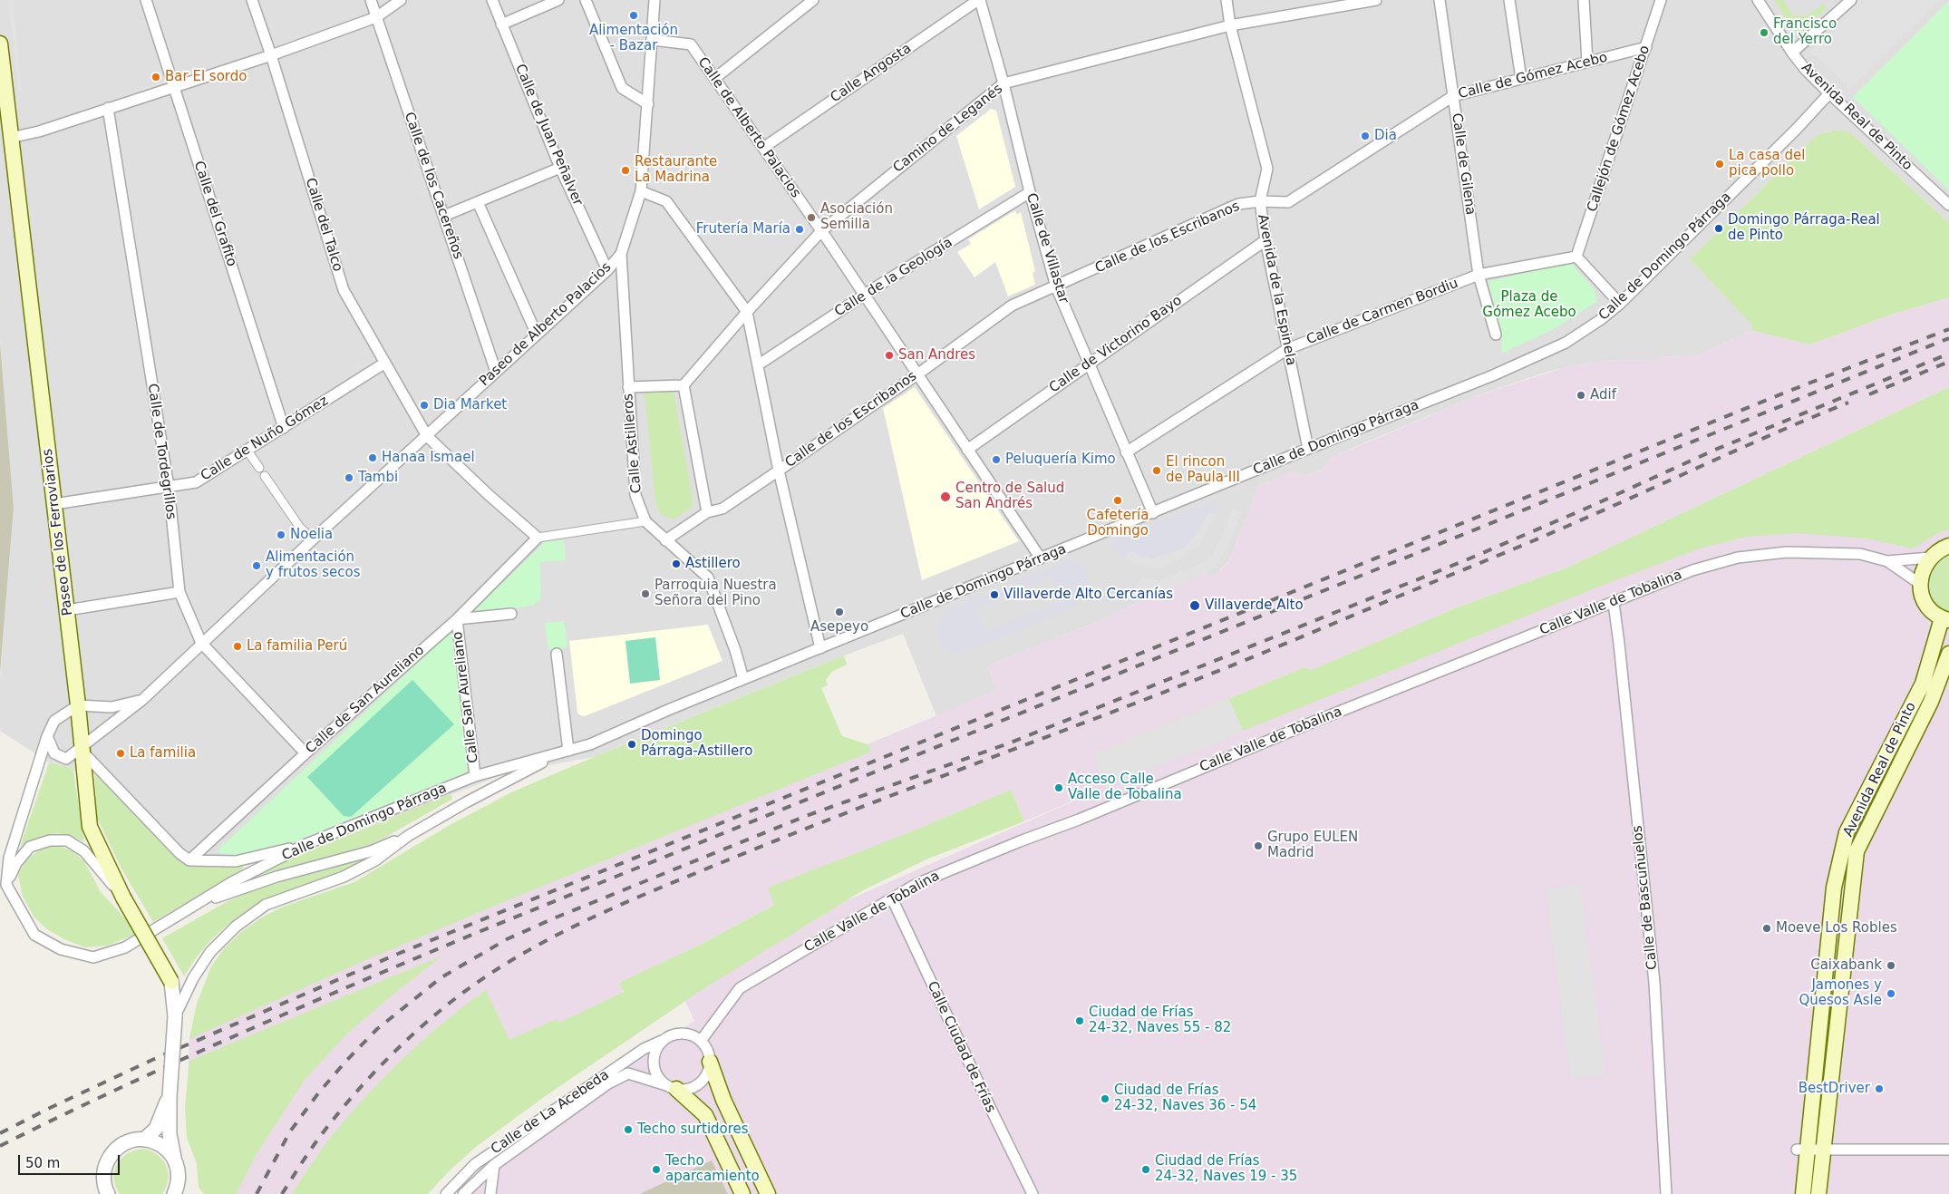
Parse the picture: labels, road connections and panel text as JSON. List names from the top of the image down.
{
  "streets": {
    "main road": ["Avenida Real de Pinto", "Paseo de los Ferroviarios"],
    "street": [
      "Calle Angosta",
      "Calle de Gómez Acebo",
      "Calle de Alberto Palacios",
      "Camino de Leganés",
      "Callejón de Gómez Acebo",
      "Calle de Juan Peñalver",
      "Calle de Gilena",
      "Calle de los Cacereños",
      "Calle del Grafito",
      "Calle del Talco",
      "Calle de los Escribanos",
      "Calle de Villastar",
      "Calle de Domingo Párraga",
      "Calle de la Geología",
      "Avenida de la Espinela",
      "Calle de Carmen Bordiu",
      "Paseo de Alberto Palacios",
      "Calle de Victorino Bayo",
      "Calle de Nuño Gómez",
      "Calle Astilleros",
      "Calle de Tordegrillos",
      "Calle Valle de Tobalina",
      "Calle San Aureliano",
      "Calle de San Aureliano",
      "Calle de Bascuñuelos",
      "Calle Ciudad de Frías",
      "Calle de La Acebeda"
    ]
  },
  "crossings": [
    ["Calle Angosta", "Calle de Alberto Palacios"],
    ["Calle Angosta", "Calle de Villastar"],
    ["Calle de Gómez Acebo", "Callejón de Gómez Acebo"],
    ["Calle de Gómez Acebo", "Calle de Gilena"],
    ["Calle de Gómez Acebo", "Calle de los Escribanos"],
    ["Calle de Gómez Acebo", "Avenida de la Espinela"],
    ["Avenida Real de Pinto", "Calle de Domingo Párraga"],
    ["Calle de Alberto Palacios", "Camino de Leganés"],
    ["Calle de Alberto Palacios", "Calle de los Escribanos"],
    ["Calle de Alberto Palacios", "Calle de Domingo Párraga"],
    ["Calle de Alberto Palacios", "Calle de la Geología"],
    ["Calle de Alberto Palacios", "Paseo de Alberto Palacios"],
    ["Calle de Alberto Palacios", "Calle de Victorino Bayo"],
    ["Camino de Leganés", "Calle de Villastar"],
    ["Camino de Leganés", "Avenida de la Espinela"],
    ["Callejón de Gómez Acebo", "Calle de Carmen Bordiu"],
    ["Calle de Juan Peñalver", "Paseo de Alberto Palacios"],
    ["Calle de Gilena", "Calle de Carmen Bordiu"],
    ["Calle de los Cacereños", "Paseo de Alberto Palacios"],
    ["Calle del Grafito", "Calle de Nuño Gómez"],
    ["Calle del Talco", "Paseo de Alberto Palacios"],
    ["Calle del Talco", "Calle de Nuño Gómez"],
    ["Calle del Talco", "Calle de San Aureliano"],
    ["Calle de los Escribanos", "Calle de Villastar"],
    ["Calle de los Escribanos", "Avenida de la Espinela"],
    ["Calle de los Escribanos", "Calle Astilleros"],
    ["Calle de Villastar", "Calle de Domingo Párraga"],
    ["Calle de Villastar", "Calle de la Geología"],
    ["Calle de Villastar", "Calle de Carmen Bordiu"],
    ["Calle de Villastar", "Calle de Victorino Bayo"],
    ["Calle de Domingo Párraga", "Avenida de la Espinela"],
    ["Calle de Domingo Párraga", "Calle Astilleros"],
    ["Calle de Domingo Párraga", "Calle San Aureliano"],
    ["Avenida de la Espinela", "Calle de Carmen Bordiu"],
    ["Avenida de la Espinela", "Calle de Victorino Bayo"],
    ["Paseo de Alberto Palacios", "Calle Astilleros"],
    ["Paseo de Alberto Palacios", "Calle de Tordegrillos"],
    ["Paseo de Alberto Palacios", "Paseo de los Ferroviarios"],
    ["Calle de Nuño Gómez", "Calle de Tordegrillos"],
    ["Calle de Nuño Gómez", "Paseo de los Ferroviarios"],
    ["Calle de Tordegrillos", "Calle de San Aureliano"],
    ["Calle Valle de Tobalina", "Calle de Bascuñuelos"],
    ["Calle Valle de Tobalina", "Calle Ciudad de Frías"],
    ["Calle Valle de Tobalina", "Calle de La Acebeda"],
    ["Calle San Aureliano", "Calle de San Aureliano"]
  ],
  "parks": ["Plaza de Gómez Acebo"],
  "places": [
    "Alimentación - Bazar",
    "Francisco del Yerro",
    "Bar El sordo",
    "Dia",
    "La casa del pica pollo",
    "Restaurante La Madrina",
    "Asociación Semilla",
    "Domingo Párraga-Real de Pinto",
    "Frutería María",
    "San Andres",
    "Adif",
    "Dia Market",
    "Hanaa Ismael",
    "Peluquería Kimo",
    "El rincon de Paula III",
    "Tambi",
    "Centro de Salud San Andrés",
    "Cafetería Domingo",
    "Noelia",
    "Astillero",
    "Alimentación y frutos secos",
    "Parroquia Nuestra Señora del Pino",
    "Villaverde Alto Cercanías",
    "Villaverde Alto",
    "Asepeyo",
    "La familia Perú",
    "Domingo Párraga-Astillero",
    "La familia",
    "Acceso Calle Valle de Tobalina",
    "Grupo EULEN Madrid",
    "Moeve Los Robles",
    "Caixabank",
    "Jamones y Quesos Asle",
    "Ciudad de Frías 24-32, Naves 55 - 82",
    "BestDriver",
    "Ciudad de Frías 24-32, Naves 36 - 54",
    "Techo surtidores",
    "Techo aparcamiento",
    "Ciudad de Frías 24-32, Naves 19 - 35"
  ],
  "scale_bar": "50 m"
}
